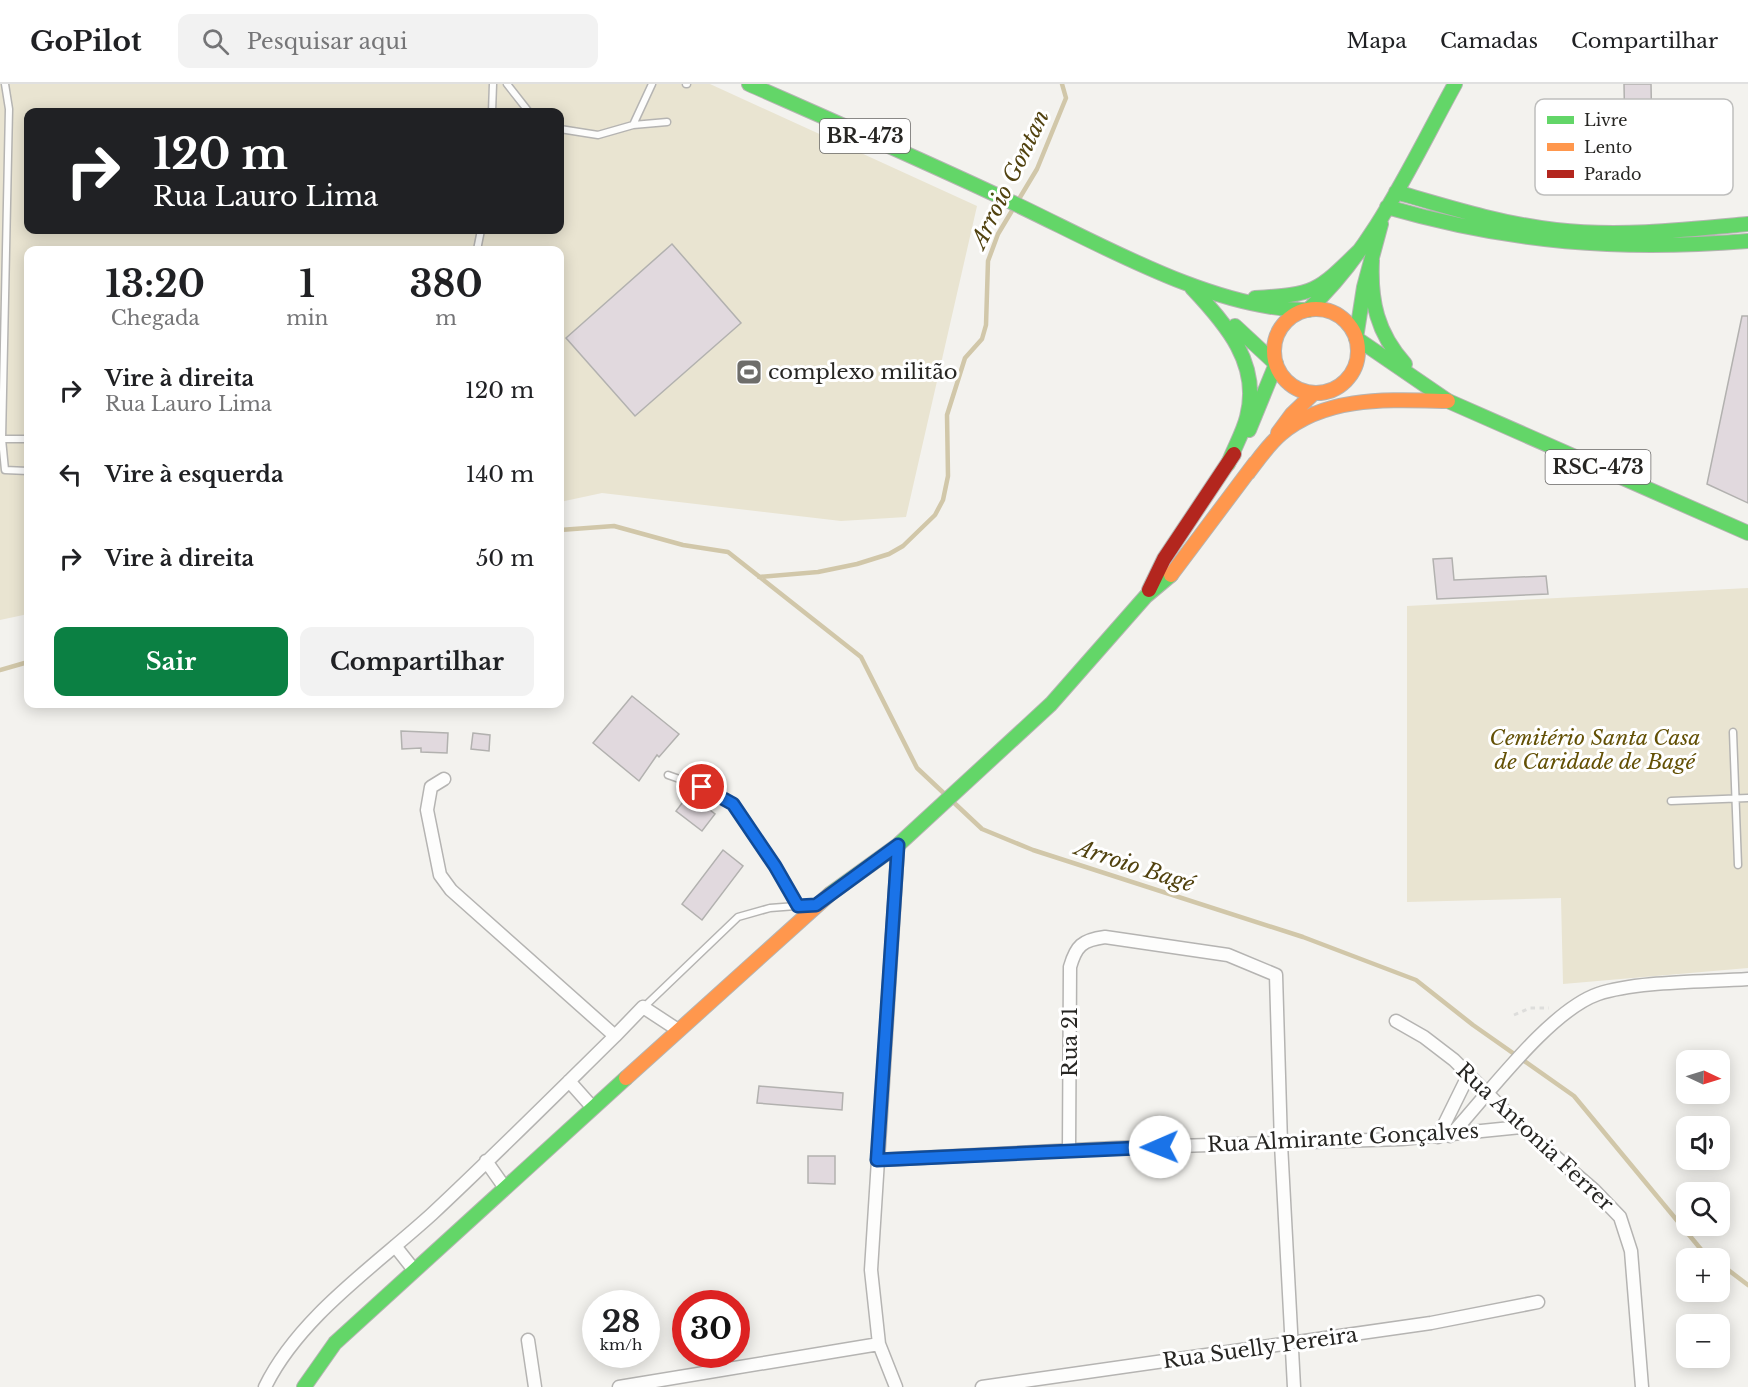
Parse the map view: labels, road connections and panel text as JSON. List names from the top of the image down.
{
  "streets": {
    "main road": ["BR-473", "RSC-473"],
    "street": [
      "Rua 21",
      "Rua Antonia Ferrer",
      "Rua Almirante Gonçalves",
      "Rua Suelly Pereira"
    ]
  },
  "crossings": [
    ["Rua 21", "Rua Almirante Gonçalves"],
    ["Rua Antonia Ferrer", "Rua Almirante Gonçalves"]
  ],
  "water": ["Arroio Gontan", "Arroio Bagé"],
  "parks": ["Cemitério Santa Casa de Caridade de Bagé"],
  "places": {
    "sports": ["complexo militão"]
  },
  "legend": ["Livre", "Lento", "Parado"],
  "north": "right",
  "page": {
    "header": "GoPilot",
    "search": "Pesquisar aqui",
    "nav": ["Mapa", "Camadas", "Compartilhar"],
    "turn": ["120 m", "Rua Lauro Lima"],
    "eta": [
      "13:20",
      "Chegada",
      "1",
      "min",
      "380",
      "m"
    ],
    "list": [
      {
        "name": "Vire à direita",
        "note": "Rua Lauro Lima",
        "value": "120 m"
      },
      {
        "name": "Vire à esquerda",
        "value": "140 m"
      },
      {
        "name": "Vire à direita",
        "value": "50 m"
      }
    ],
    "buttons": ["Sair", "Compartilhar"],
    "map_buttons": ["+", "−"],
    "speed": "28 km/h",
    "limit": "30"
  }
}
